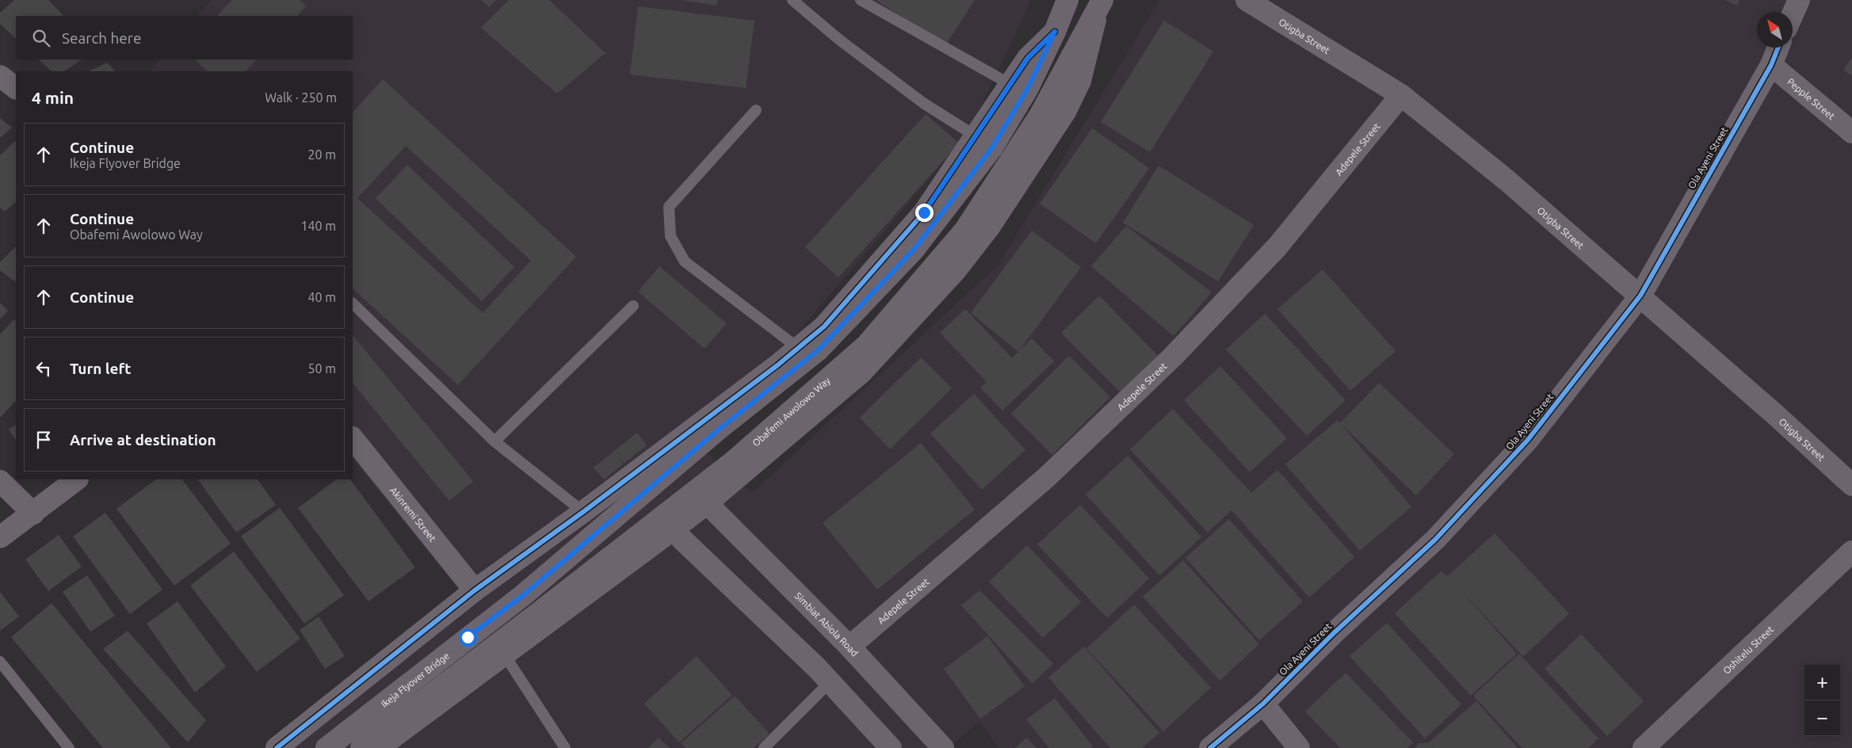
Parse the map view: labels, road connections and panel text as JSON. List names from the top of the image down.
{
  "streets": {
    "main road": ["Obafemi Awolowo Way", "Ikeja Flyover Bridge"],
    "street": [
      "Otigba Street",
      "Pepple Street",
      "Adepele Street",
      "Ola Ayeni Street",
      "Akinremi Street",
      "Simbiat Abiola Road",
      "Oshitelu Street"
    ]
  },
  "crossings": [
    ["Otigba Street", "Adepele Street"],
    ["Otigba Street", "Ola Ayeni Street"],
    ["Pepple Street", "Ola Ayeni Street"],
    ["Adepele Street", "Simbiat Abiola Road"]
  ],
  "north": "top left",
  "page": {
    "search": "Search here",
    "heading": ["4 min", "Walk · 250 m"],
    "list": [
      ["Continue", "Ikeja Flyover Bridge", "20 m"],
      ["Continue", "Obafemi Awolowo Way", "140 m"],
      ["Continue", "40 m"],
      ["Turn left", "50 m"],
      "Arrive at destination"
    ],
    "map_buttons": ["+", "−"]
  }
}
